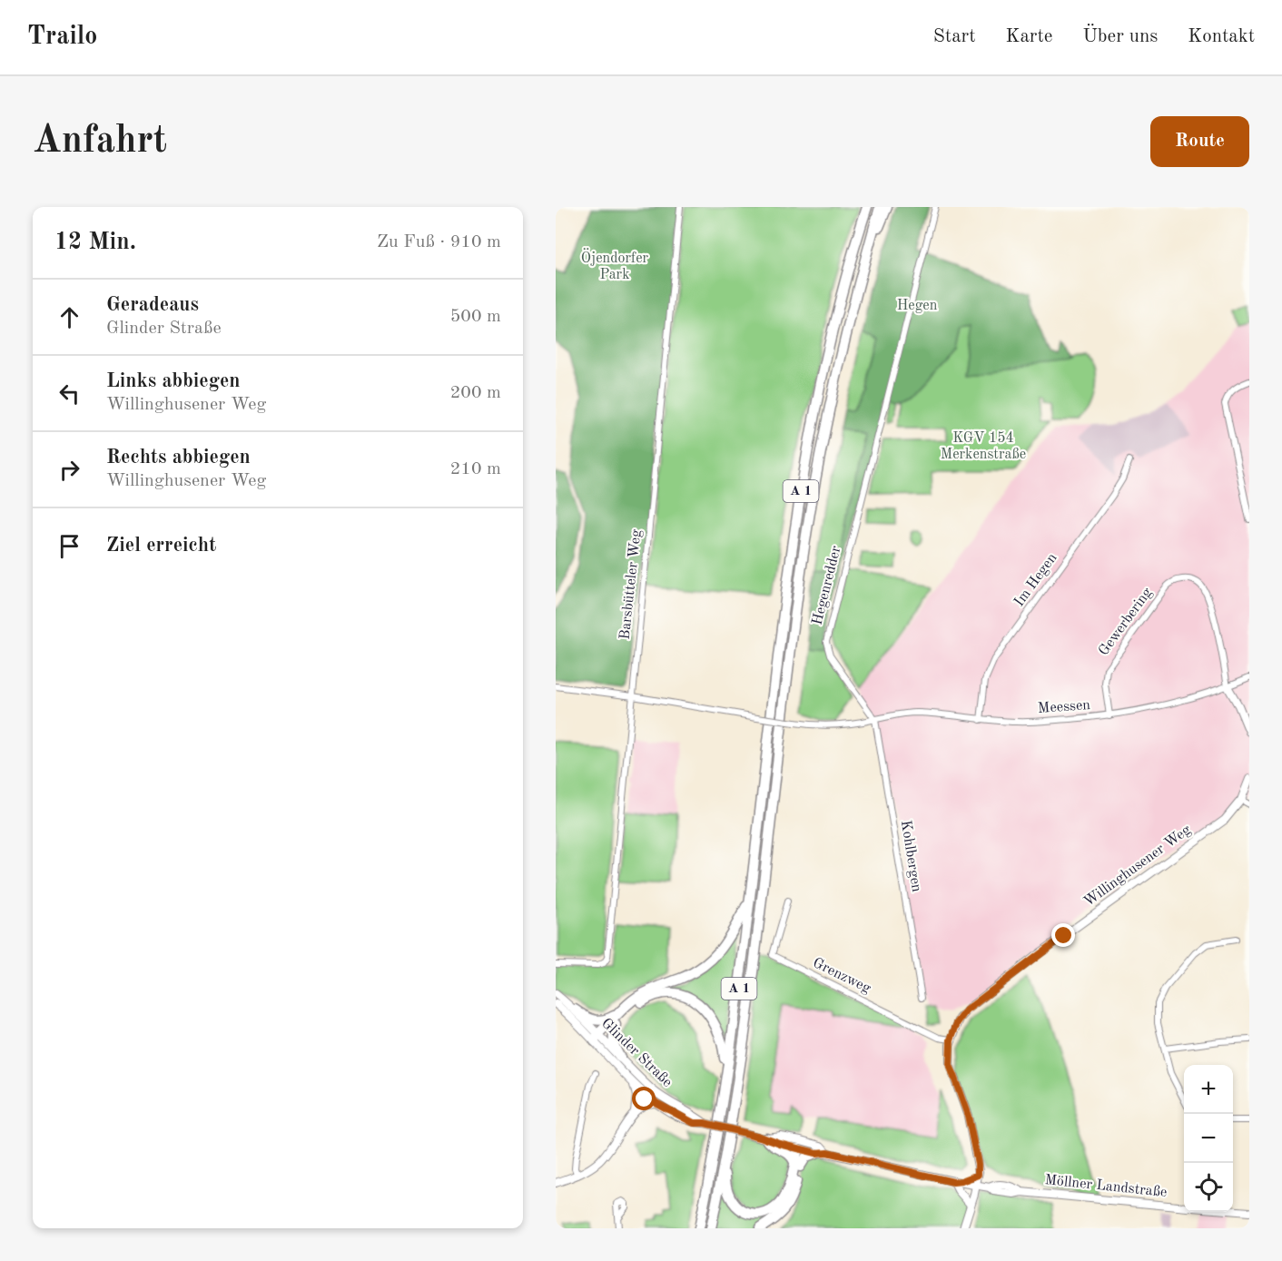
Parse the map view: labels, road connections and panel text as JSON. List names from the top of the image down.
{
  "streets": {
    "highway": ["A 1"],
    "main road": ["Willinghusener Weg", "Glinder Straße", "Möllner Landstraße"],
    "street": [
      "Im Hegen",
      "Barsbütteler Weg",
      "Hegenredder",
      "Gewerbering",
      "Meessen",
      "Kohlbergen",
      "Grenzweg"
    ]
  },
  "crossings": [
    ["Im Hegen", "Meessen"],
    ["Hegenredder", "Meessen"],
    ["Hegenredder", "Kohlbergen"],
    ["Gewerbering", "Meessen"],
    ["Meessen", "Kohlbergen"],
    ["Willinghusener Weg", "Grenzweg"],
    ["Willinghusener Weg", "Glinder Straße"],
    ["Willinghusener Weg", "Möllner Landstraße"],
    ["Glinder Straße", "Möllner Landstraße"]
  ],
  "parks": ["Öjendorfer Park", "Hegen", "KGV 154 Merkenstraße"],
  "page": {
    "header": "Trailo",
    "nav": [
      "Start",
      "Karte",
      "Über uns",
      "Kontakt"
    ],
    "buttons": "Route",
    "title": "Anfahrt",
    "heading": ["12 Min.", "Zu Fuß · 910 m"],
    "list": [
      ["Geradeaus", "Glinder Straße", "500 m"],
      ["Links abbiegen", "Willinghusener Weg", "200 m"],
      ["Rechts abbiegen", "Willinghusener Weg", "210 m"],
      "Ziel erreicht"
    ],
    "map_buttons": ["+", "−"]
  }
}
